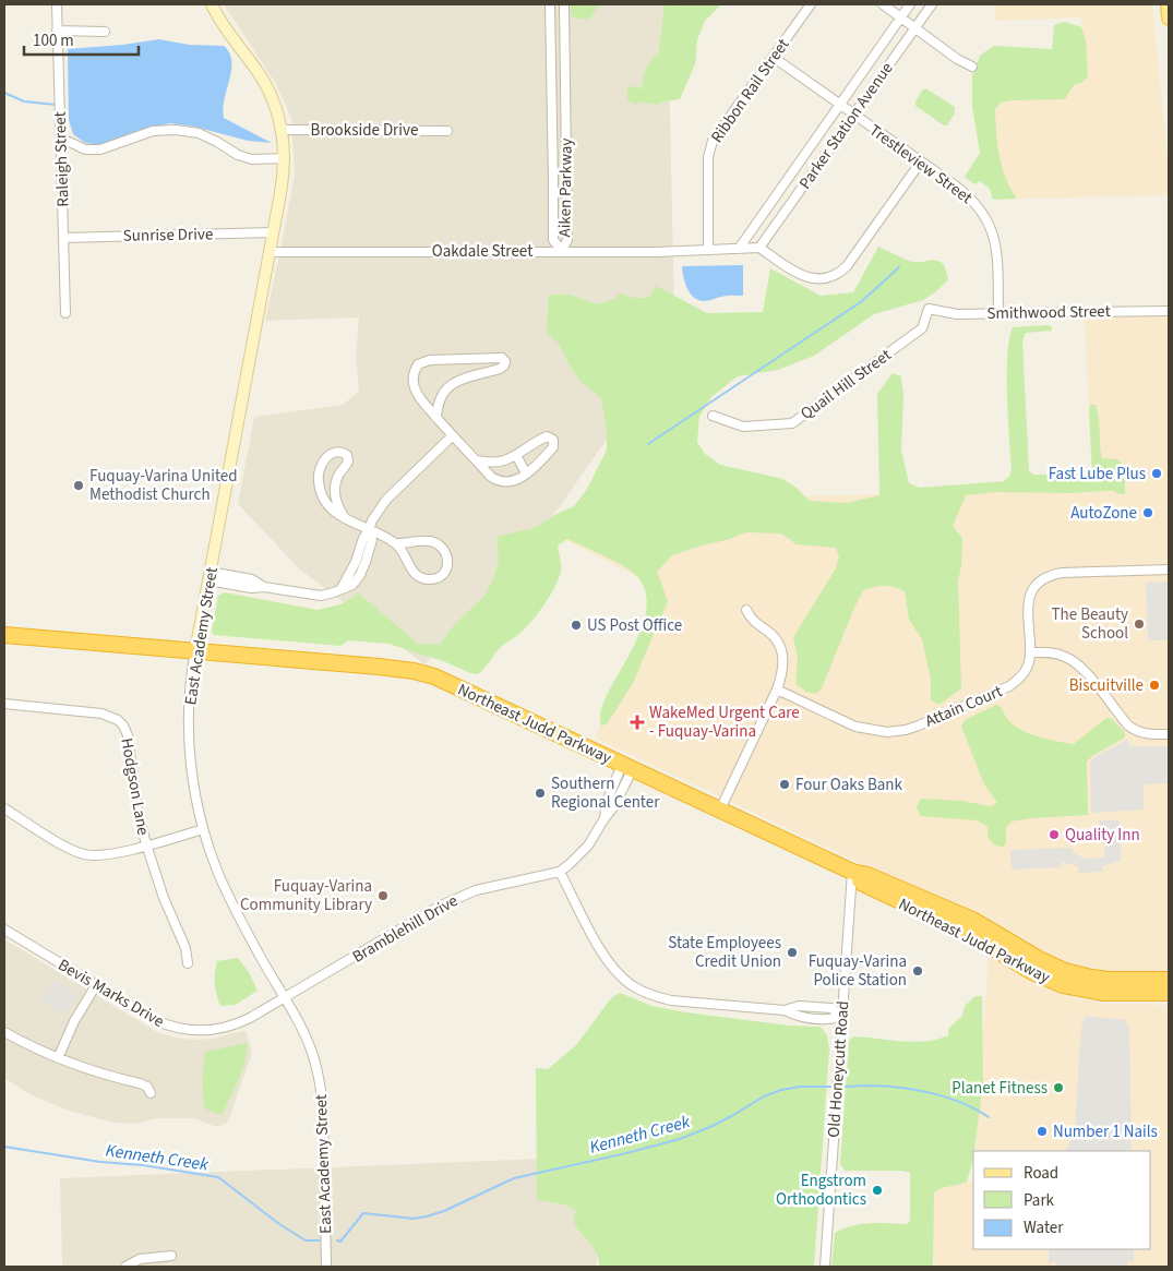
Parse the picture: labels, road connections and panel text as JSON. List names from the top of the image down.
{
  "streets": {
    "highway": ["Northeast Judd Parkway"],
    "street": [
      "Ribbon Rail Street",
      "Parker Station Avenue",
      "Brookside Drive",
      "Raleigh Street",
      "Trestleview Street",
      "Aiken Parkway",
      "Sunrise Drive",
      "Oakdale Street",
      "Smithwood Street",
      "Quail Hill Street",
      "East Academy Street",
      "Attain Court",
      "Hodgson Lane",
      "Bramblehill Drive",
      "Bevis Marks Drive",
      "Old Honeycutt Road"
    ]
  },
  "crossings": [
    ["Ribbon Rail Street", "Trestleview Street"],
    ["Ribbon Rail Street", "Oakdale Street"],
    ["Parker Station Avenue", "Trestleview Street"],
    ["Parker Station Avenue", "Oakdale Street"],
    ["Brookside Drive", "East Academy Street"],
    ["Raleigh Street", "Sunrise Drive"],
    ["Trestleview Street", "Smithwood Street"],
    ["Aiken Parkway", "Oakdale Street"],
    ["Sunrise Drive", "East Academy Street"],
    ["Oakdale Street", "East Academy Street"],
    ["Smithwood Street", "Quail Hill Street"],
    ["East Academy Street", "Northeast Judd Parkway"],
    ["East Academy Street", "Bramblehill Drive"],
    ["East Academy Street", "Bevis Marks Drive"],
    ["Northeast Judd Parkway", "Bramblehill Drive"],
    ["Northeast Judd Parkway", "Old Honeycutt Road"],
    ["Bramblehill Drive", "Bevis Marks Drive"]
  ],
  "water": ["Kenneth Creek"],
  "places": {
    "other": [
      "Fast Lube Plus",
      "Fuquay-Varina United Methodist Church",
      "AutoZone",
      "The Beauty School",
      "US Post Office",
      "Biscuitville",
      "Four Oaks Bank",
      "Southern Regional Center",
      "Quality Inn",
      "Fuquay-Varina Community Library",
      "State Employees Credit Union",
      "Fuquay-Varina Police Station",
      "Planet Fitness",
      "Number 1 Nails",
      "Engstrom Orthodontics"
    ],
    "health": ["WakeMed Urgent Care - Fuquay-Varina"]
  },
  "legend": ["Road", "Park", "Water"],
  "scale_bar": "100 m"
}
